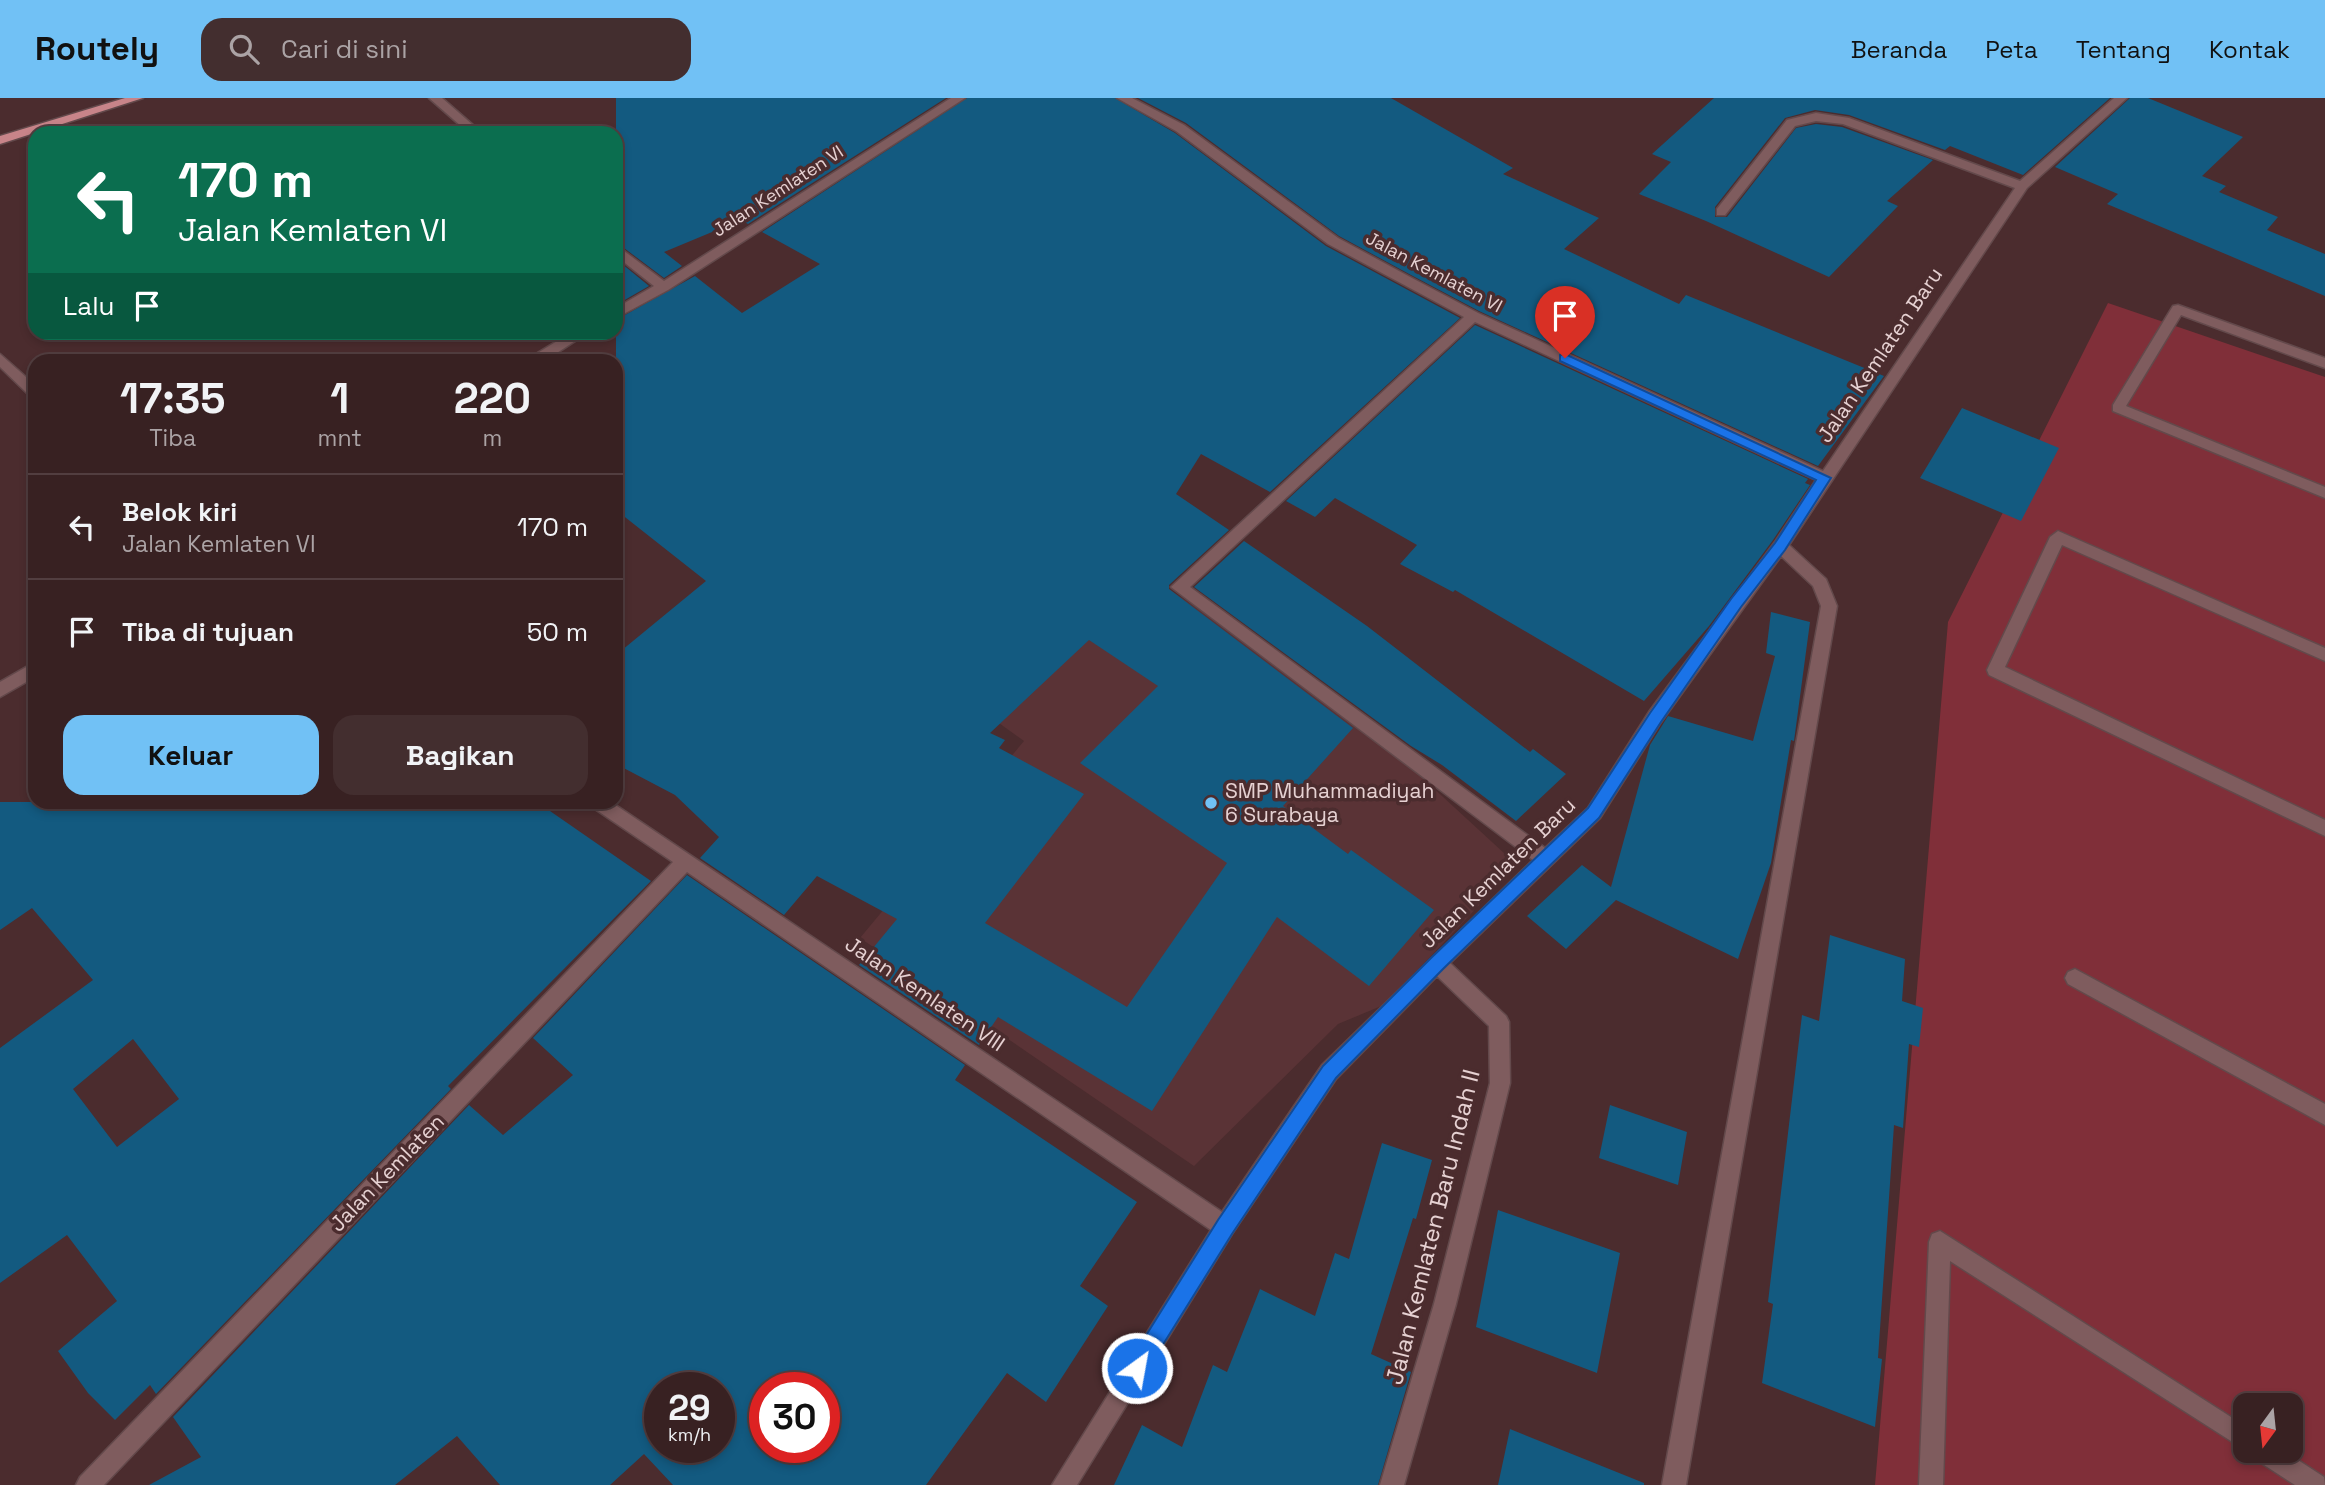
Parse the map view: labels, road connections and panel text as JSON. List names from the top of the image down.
{
  "streets": {
    "street": [
      "Jalan Kemlaten VI",
      "Jalan Kemlaten Baru",
      "Jalan Kemlaten VIII",
      "Jalan Kemlaten",
      "Jalan Kemlaten Baru Indah II"
    ]
  },
  "crossings": [
    ["Jalan Kemlaten VI", "Jalan Kemlaten Baru"],
    ["Jalan Kemlaten Baru", "Jalan Kemlaten VIII"],
    ["Jalan Kemlaten Baru", "Jalan Kemlaten Baru Indah II"],
    ["Jalan Kemlaten VIII", "Jalan Kemlaten"]
  ],
  "places": ["SMP Muhammadiyah 6 Surabaya"],
  "north": "bottom",
  "page": {
    "header": "Routely",
    "search": "Cari di sini",
    "nav": [
      "Beranda",
      "Peta",
      "Tentang",
      "Kontak"
    ],
    "turn": ["170 m", "Jalan Kemlaten VI"],
    "then": "Lalu",
    "eta": [
      "17:35",
      "Tiba",
      "1",
      "mnt",
      "220",
      "m"
    ],
    "list": [
      {
        "name": "Belok kiri",
        "note": "Jalan Kemlaten VI",
        "value": "170 m"
      },
      {
        "name": "Tiba di tujuan",
        "value": "50 m"
      }
    ],
    "buttons": ["Keluar", "Bagikan"],
    "speed": "29 km/h",
    "limit": "30"
  }
}
